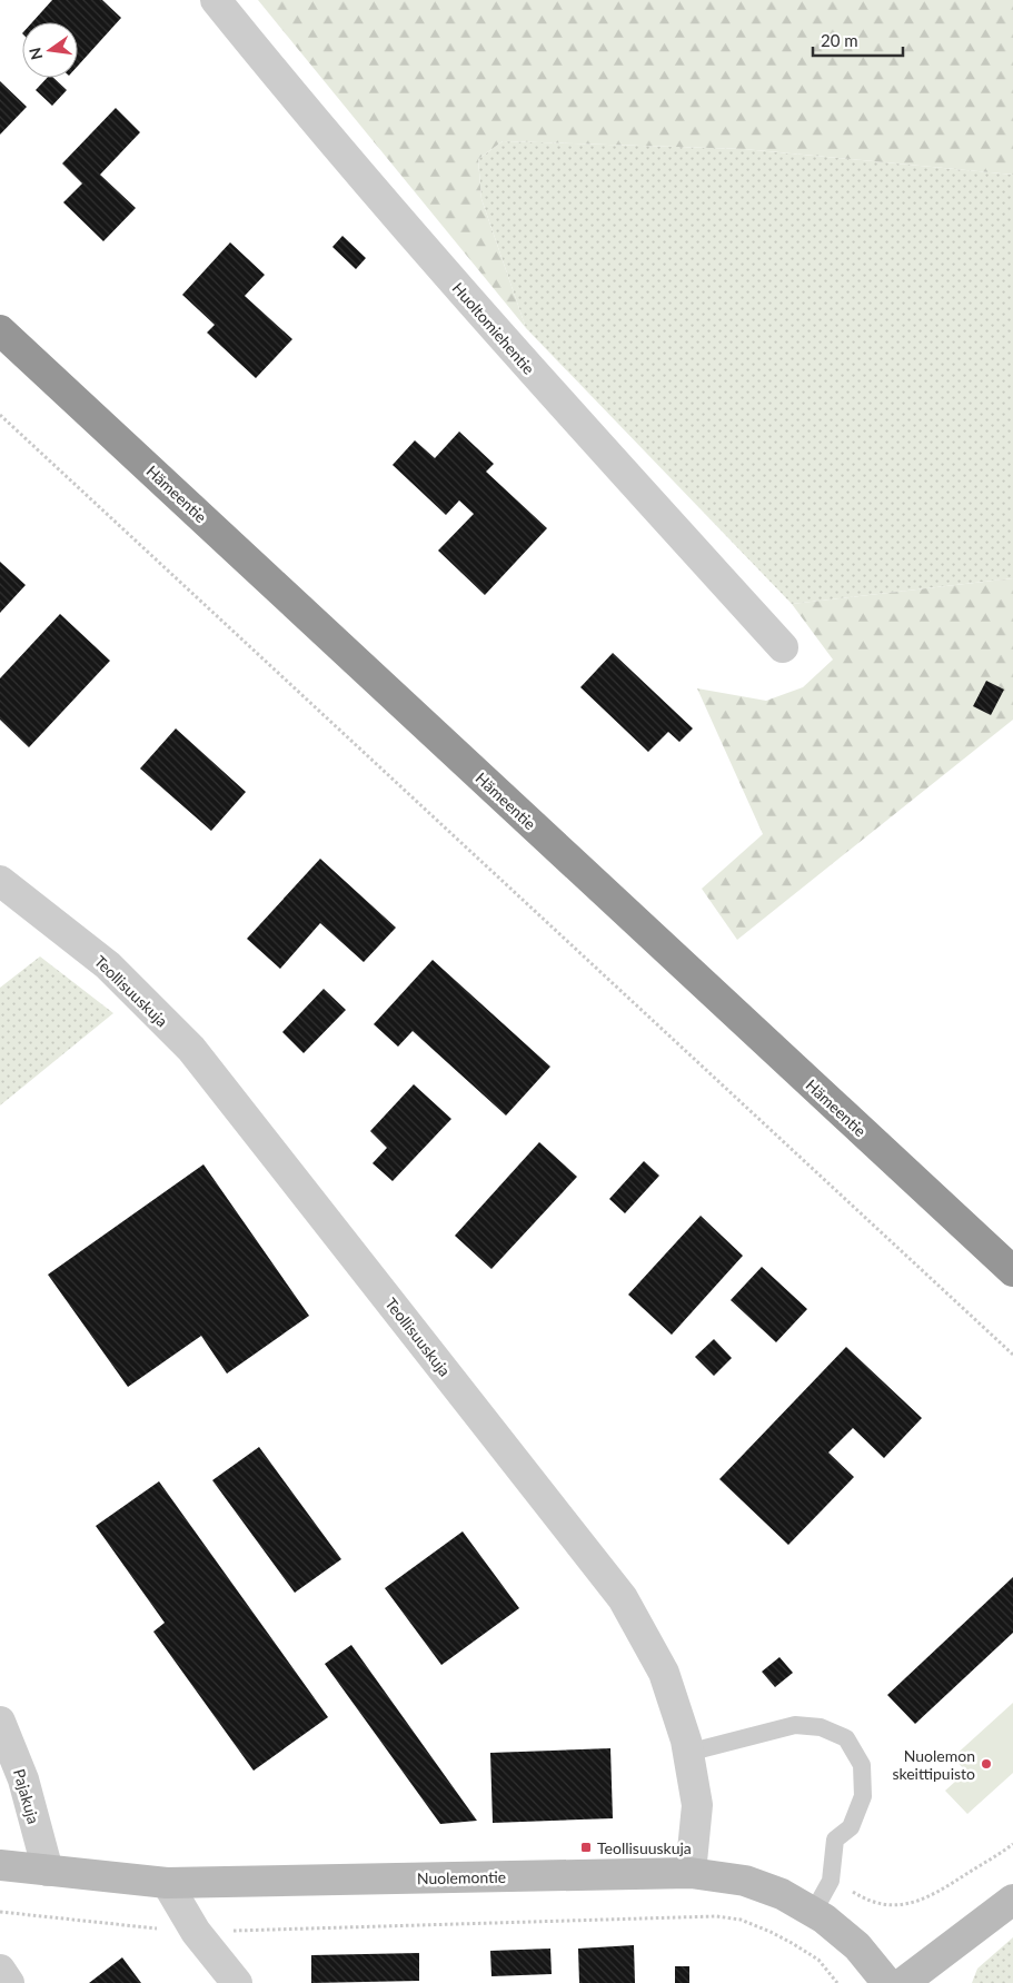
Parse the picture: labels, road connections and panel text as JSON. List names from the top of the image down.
{
  "streets": {
    "highway": ["Hämeentie"],
    "street": [
      "Huoltomiehentie",
      "Teollisuuskuja",
      "Pajakuja",
      "Nuolemontie"
    ]
  },
  "crossings": [
    ["Teollisuuskuja", "Nuolemontie"],
    ["Pajakuja", "Nuolemontie"]
  ],
  "places": {
    "other": ["Nuolemon skeittipuisto"],
    "transit": ["Teollisuuskuja"]
  },
  "scale_bar": "20 m",
  "north": "left"
}
